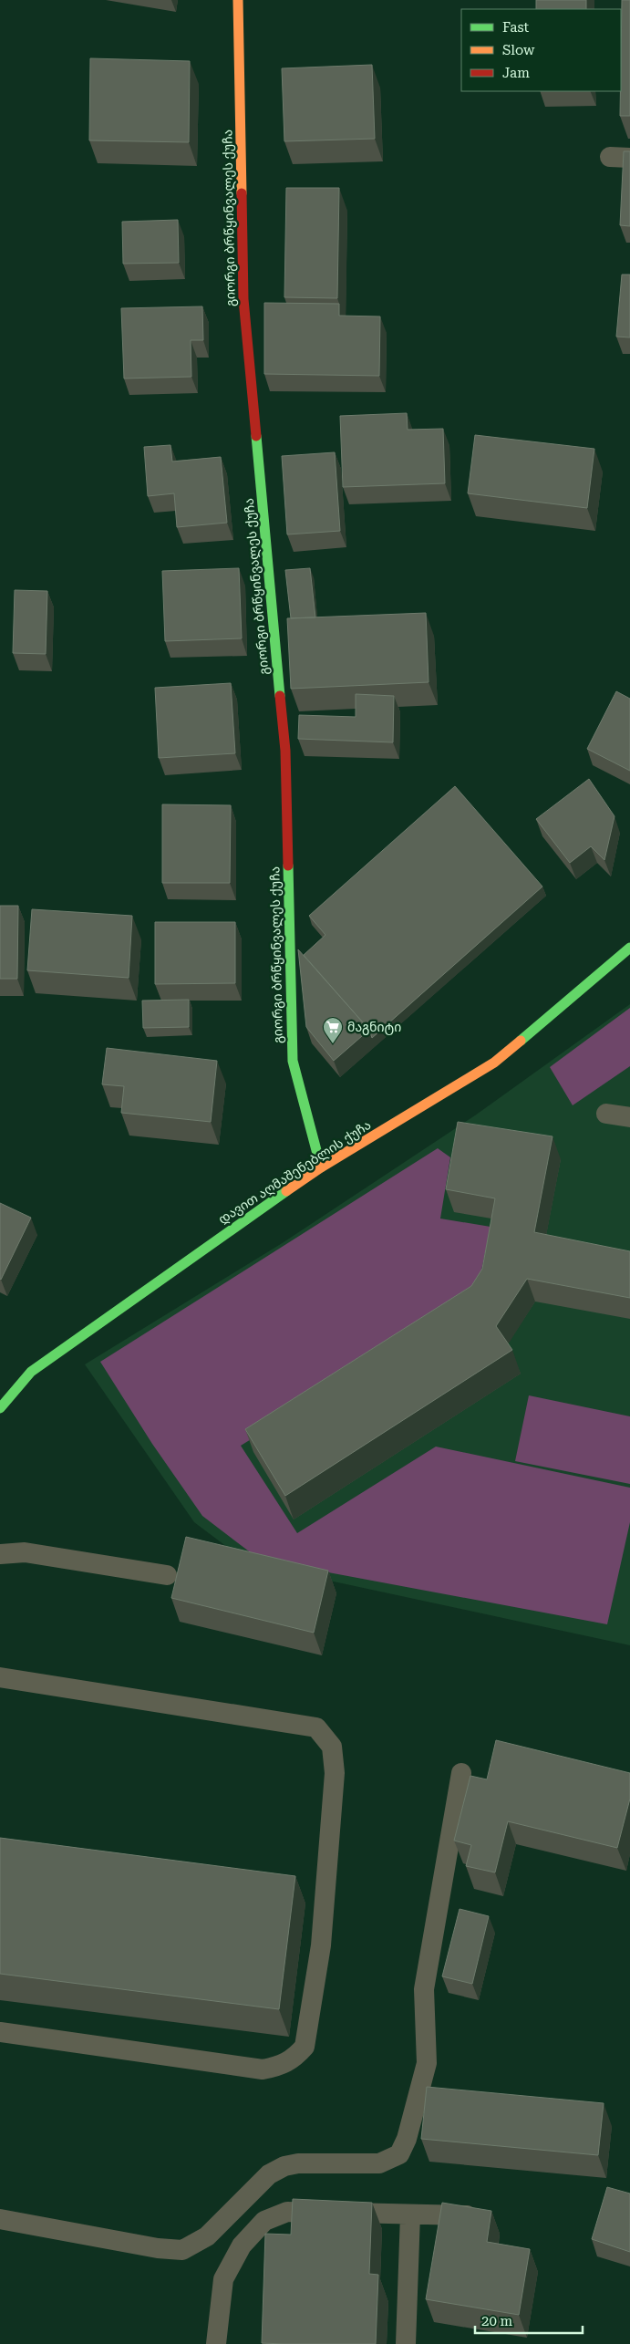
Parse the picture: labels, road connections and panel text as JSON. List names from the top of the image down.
{
  "streets": {
    "street": ["გიორგი ბრწყინვალეს ქუჩა", "დავით აღმაშენებლის ქუჩა"]
  },
  "crossings": [
    ["გიორგი ბრწყინვალეს ქუჩა", "დავით აღმაშენებლის ქუჩა"]
  ],
  "places": {
    "supermarket": ["მაგნიტი"]
  },
  "legend": ["Fast", "Slow", "Jam"],
  "scale_bar": "20 m"
}
